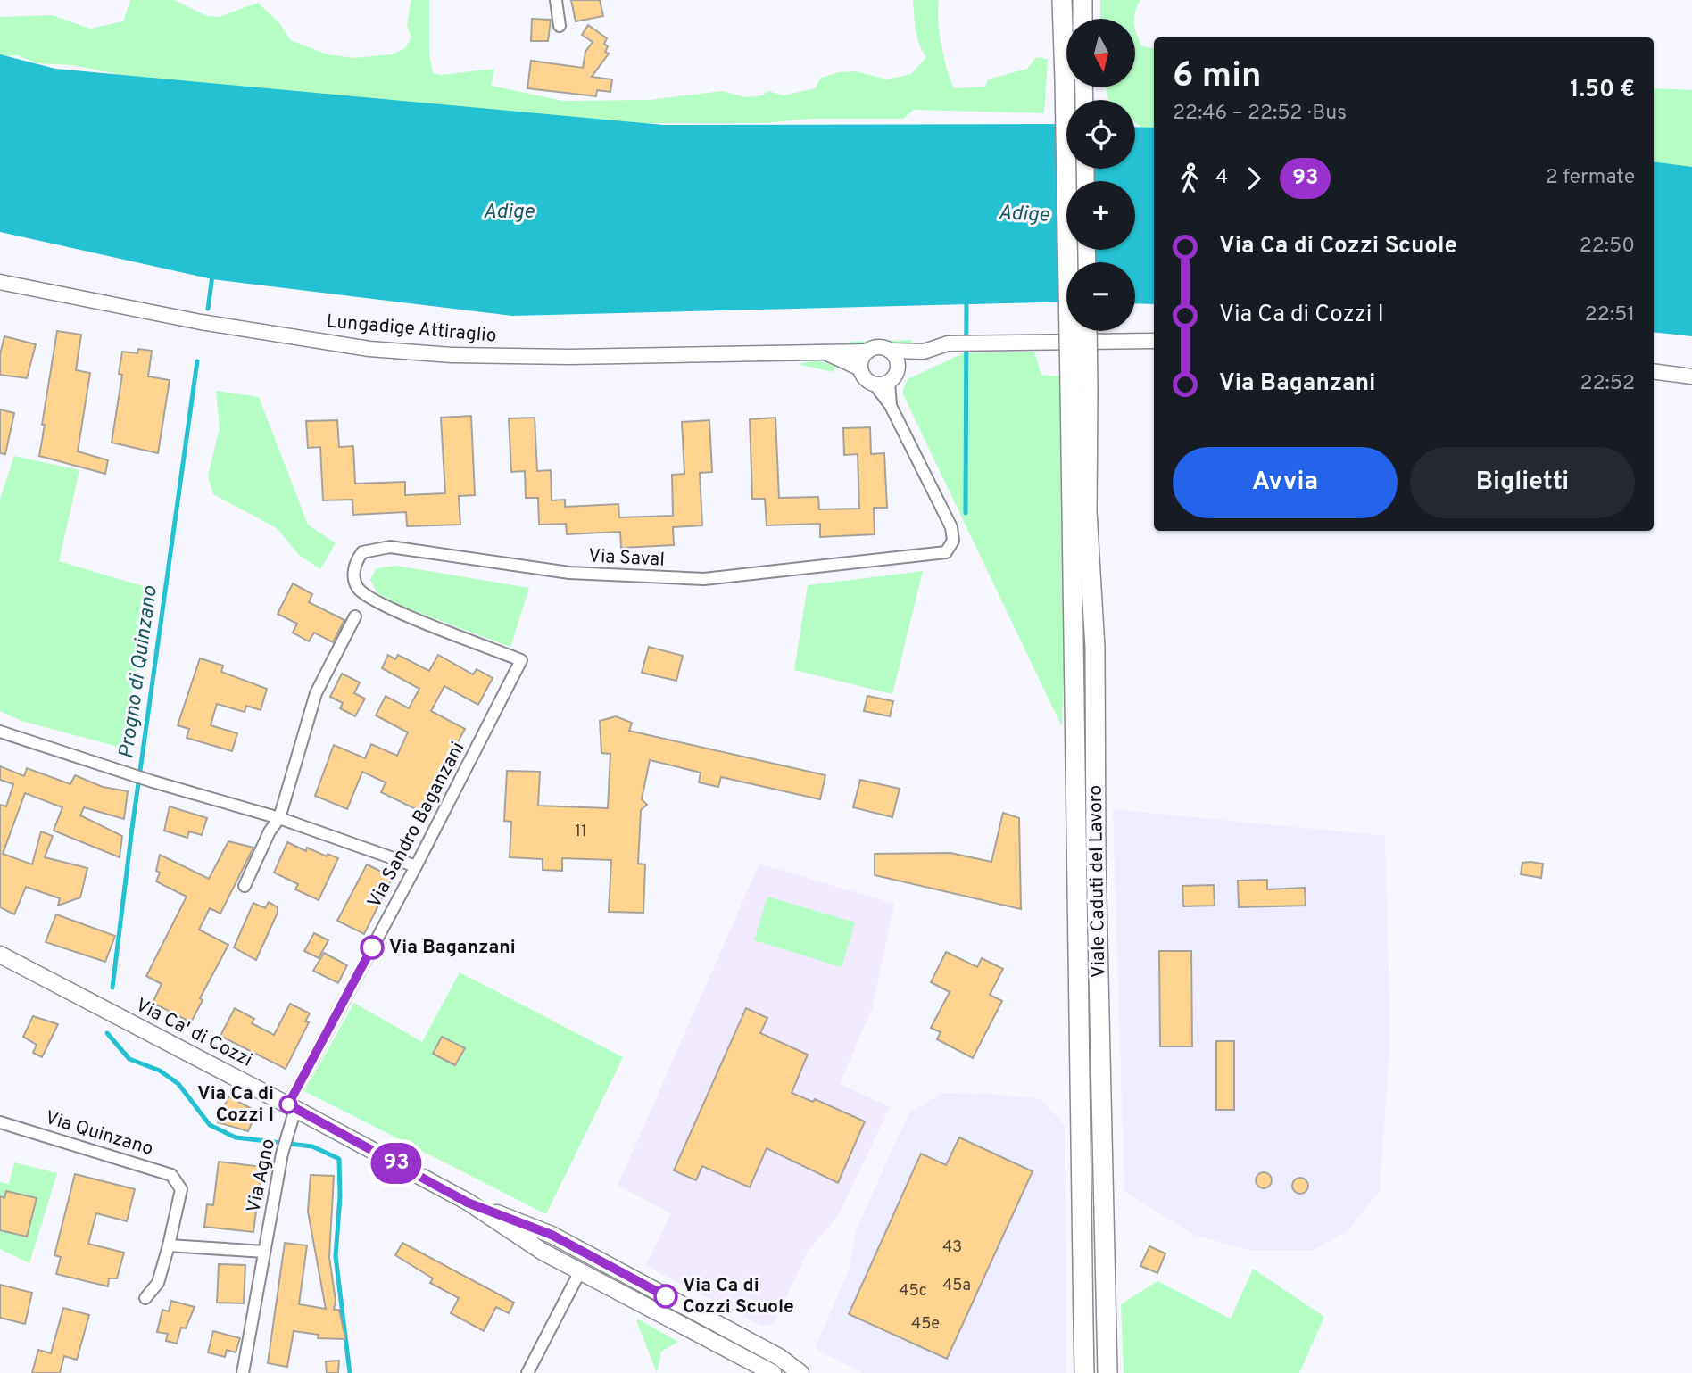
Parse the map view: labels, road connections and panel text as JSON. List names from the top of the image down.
{
  "streets": {
    "main road": ["Viale Caduti del Lavoro", "Via Ca' di Cozzi"],
    "street": [
      "Lungadige Attiraglio",
      "Via Saval",
      "Via Sandro Baganzani",
      "Via Quinzano",
      "Via Agno"
    ]
  },
  "crossings": [
    ["Lungadige Attiraglio", "Via Saval"],
    ["Via Saval", "Via Sandro Baganzani"],
    ["Via Sandro Baganzani", "Via Ca' di Cozzi"],
    ["Via Sandro Baganzani", "Via Agno"],
    ["Via Ca' di Cozzi", "Via Agno"]
  ],
  "water": ["Adige", "Progno di Quinzano"],
  "places": ["Via Baganzani", "Via Ca di Cozzi I", "Via Ca di Cozzi Scuole"],
  "lines": ["bus line 93"],
  "house_numbers": [
    "11",
    "43",
    "45a",
    "45c",
    "45e"
  ],
  "north": "bottom",
  "page": {
    "on_map": "93",
    "map_buttons": ["+", "−"],
    "heading": ["6 min", "22:46 – 22:52 · Bus", "1.50 €"],
    "legs": ["4", "93", "2 fermate"],
    "list": [
      {
        "name": "Via Ca di Cozzi Scuole",
        "value": "22:50"
      },
      {
        "name": "Via Ca di Cozzi I",
        "value": "22:51"
      },
      {
        "name": "Via Baganzani",
        "value": "22:52"
      }
    ],
    "buttons": ["Avvia", "Biglietti"]
  }
}
